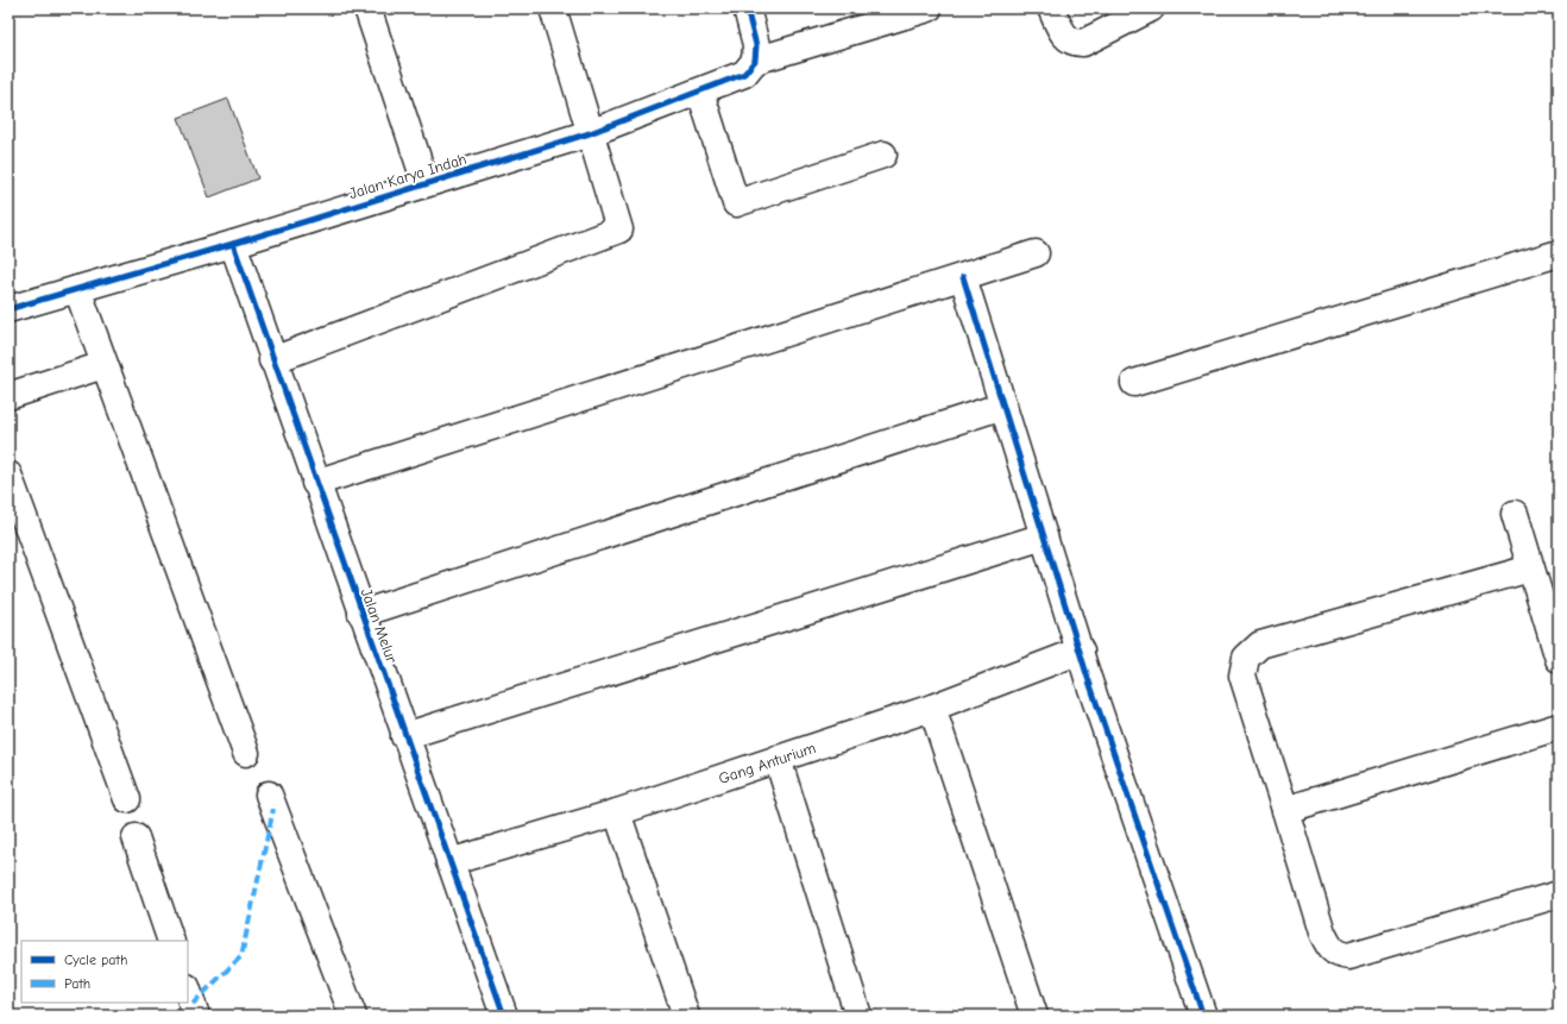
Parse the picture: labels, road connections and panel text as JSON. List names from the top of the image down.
{
  "streets": {
    "street": ["Jalan Karya Indah", "Jalan Melur", "Gang Anturium"]
  },
  "crossings": [
    ["Jalan Karya Indah", "Jalan Melur"],
    ["Jalan Melur", "Gang Anturium"]
  ],
  "legend": ["Cycle path", "Path"]
}
